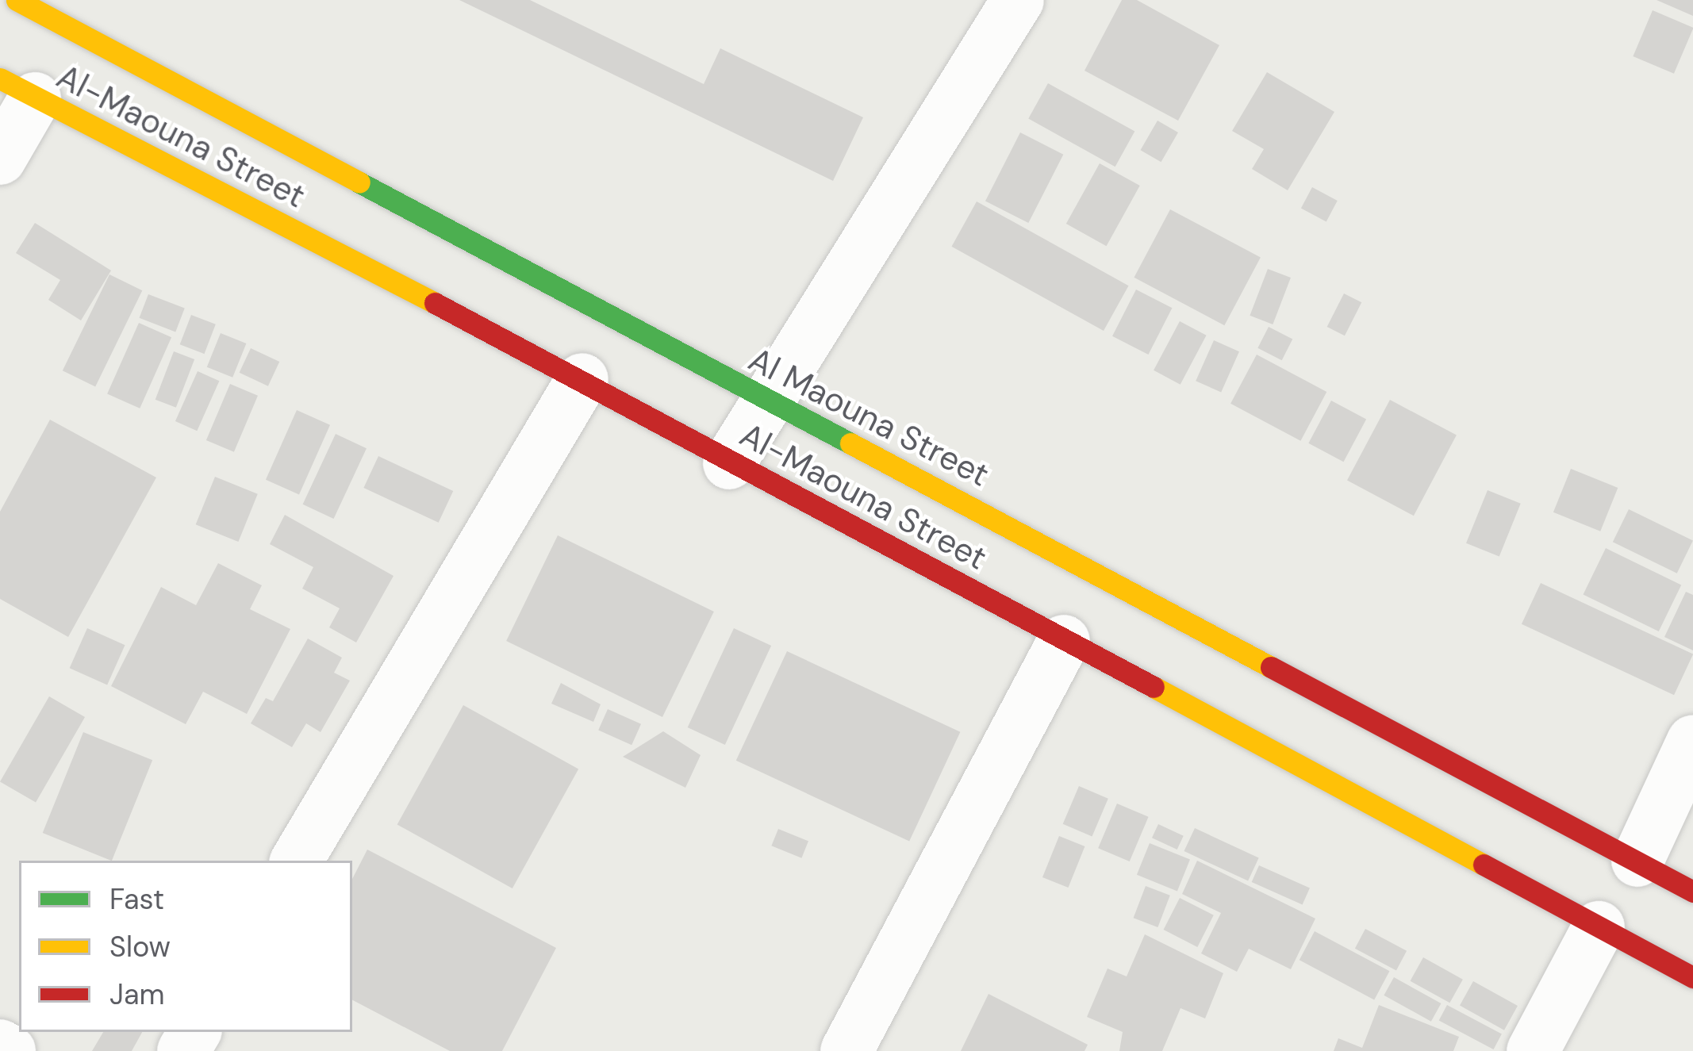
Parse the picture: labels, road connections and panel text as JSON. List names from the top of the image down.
{
  "streets": {
    "highway": ["Al-Maouna Street", "Al Maouna Street"]
  },
  "legend": ["Fast", "Slow", "Jam"]
}
